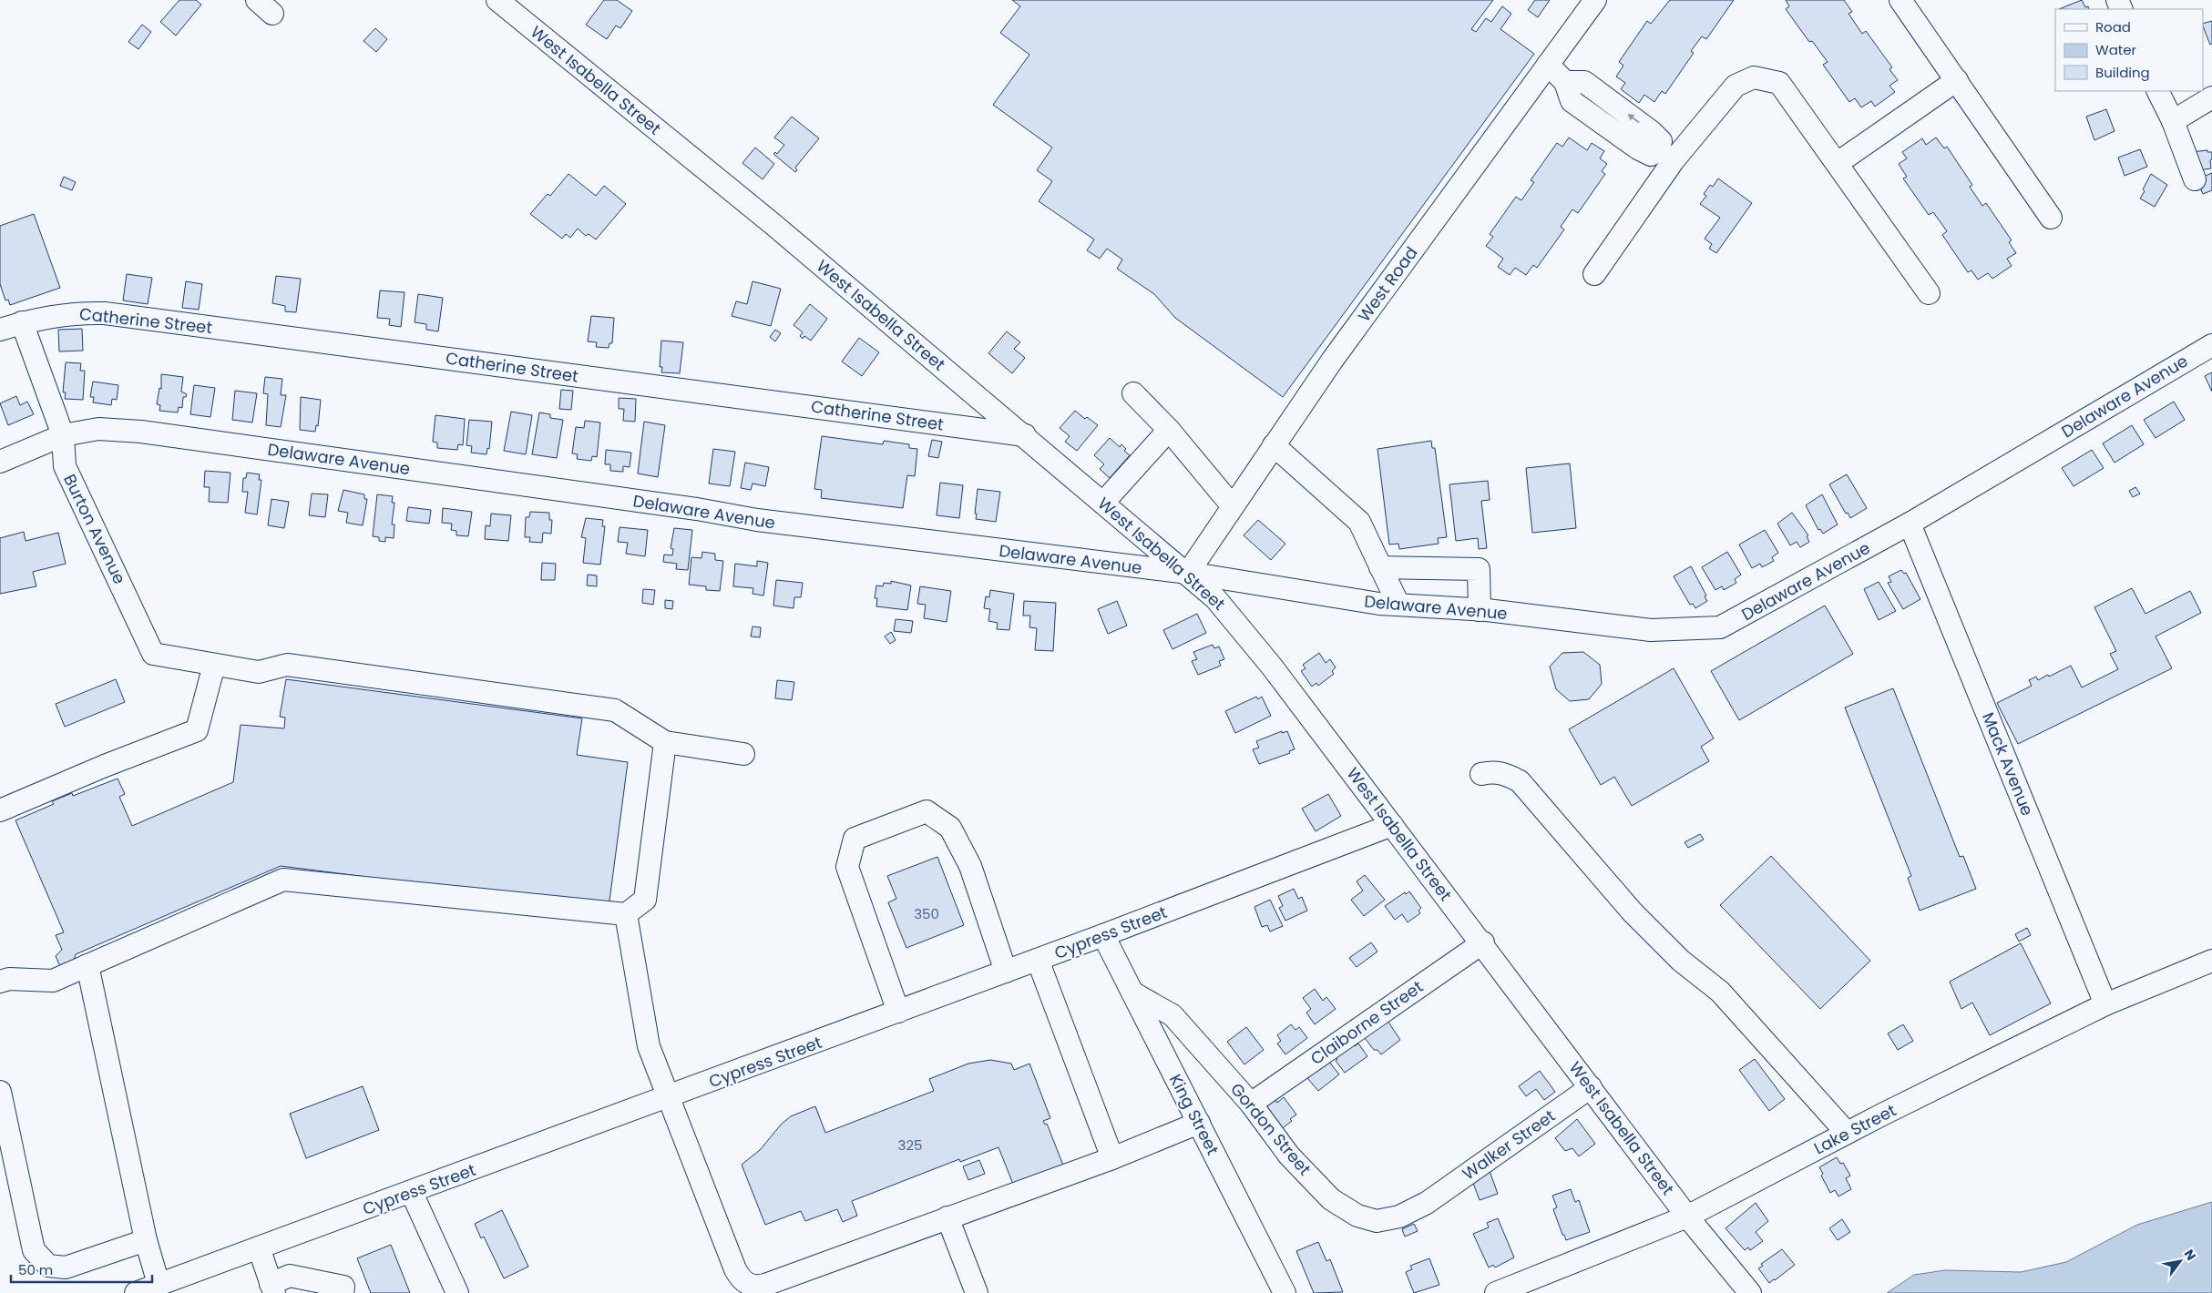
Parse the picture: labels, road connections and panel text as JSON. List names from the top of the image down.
{
  "streets": {
    "street": [
      "West Isabella Street",
      "West Road",
      "Catherine Street",
      "Delaware Avenue",
      "Burton Avenue",
      "Mack Avenue",
      "Cypress Street",
      "Claiborne Street",
      "King Street",
      "Gordon Street",
      "Lake Street",
      "Walker Street"
    ]
  },
  "crossings": [
    ["West Isabella Street", "West Road"],
    ["West Isabella Street", "Catherine Street"],
    ["West Isabella Street", "Delaware Avenue"],
    ["West Isabella Street", "Cypress Street"],
    ["West Isabella Street", "Claiborne Street"],
    ["West Isabella Street", "Lake Street"],
    ["West Isabella Street", "Walker Street"],
    ["West Road", "Delaware Avenue"],
    ["Catherine Street", "Burton Avenue"],
    ["Delaware Avenue", "Burton Avenue"],
    ["Delaware Avenue", "Mack Avenue"],
    ["Mack Avenue", "Lake Street"],
    ["Cypress Street", "King Street"],
    ["Claiborne Street", "Gordon Street"],
    ["King Street", "Gordon Street"],
    ["Gordon Street", "Walker Street"]
  ],
  "house_numbers": ["350", "325"],
  "legend": ["Road", "Water", "Building"],
  "scale_bar": "50 m",
  "north": "top right"
}
